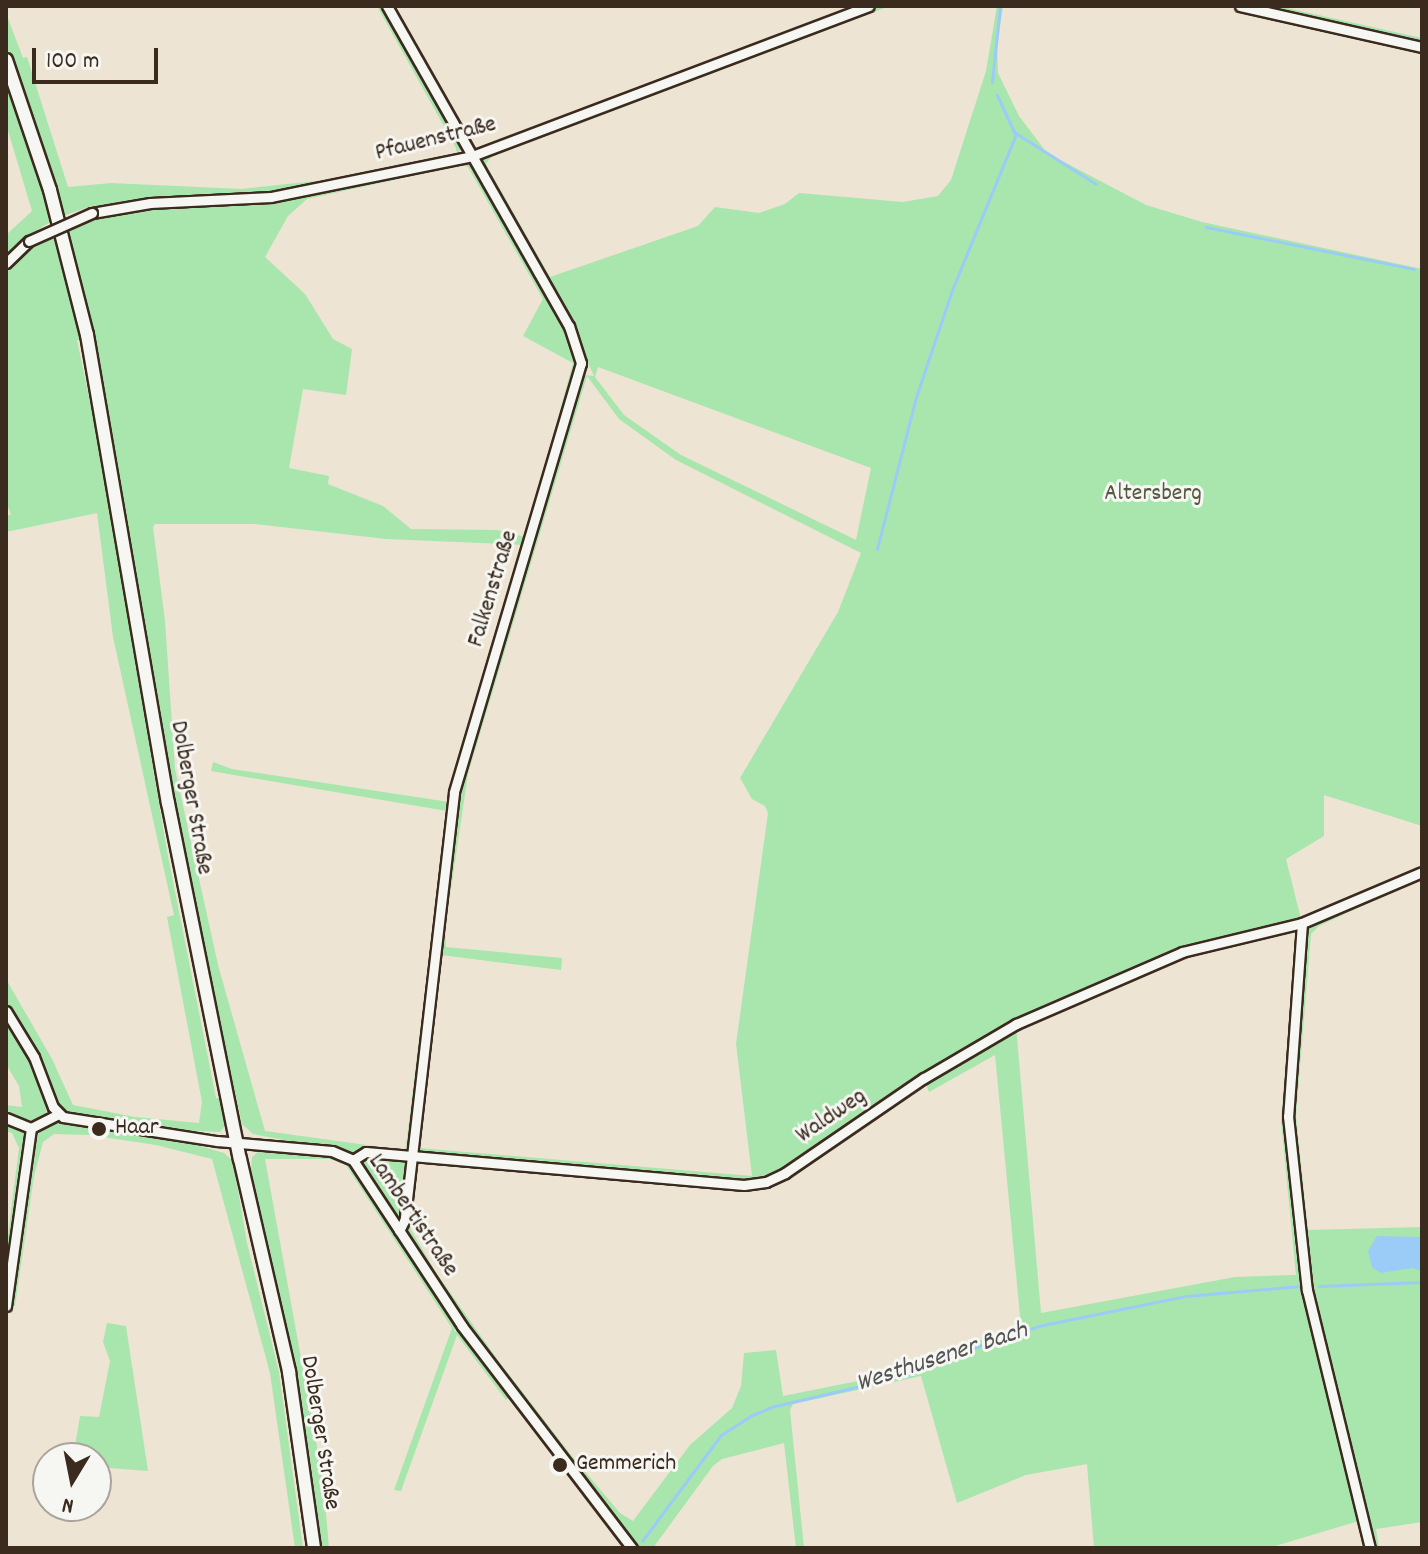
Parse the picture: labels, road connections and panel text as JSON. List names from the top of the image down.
{
  "streets": {
    "main road": ["Dolberger Straße"],
    "street": [
      "Pfauenstraße",
      "Falkenstraße",
      "Waldweg",
      "Lambertistraße"
    ]
  },
  "crossings": [
    ["Pfauenstraße", "Falkenstraße"],
    ["Falkenstraße", "Waldweg"],
    ["Falkenstraße", "Lambertistraße"],
    ["Dolberger Straße", "Lambertistraße"],
    ["Waldweg", "Lambertistraße"]
  ],
  "water": ["Westhusener Bach"],
  "parks": ["Altersberg"],
  "places": ["Haar", "Gemmerich"],
  "scale_bar": "100 m",
  "north": "bottom"
}
